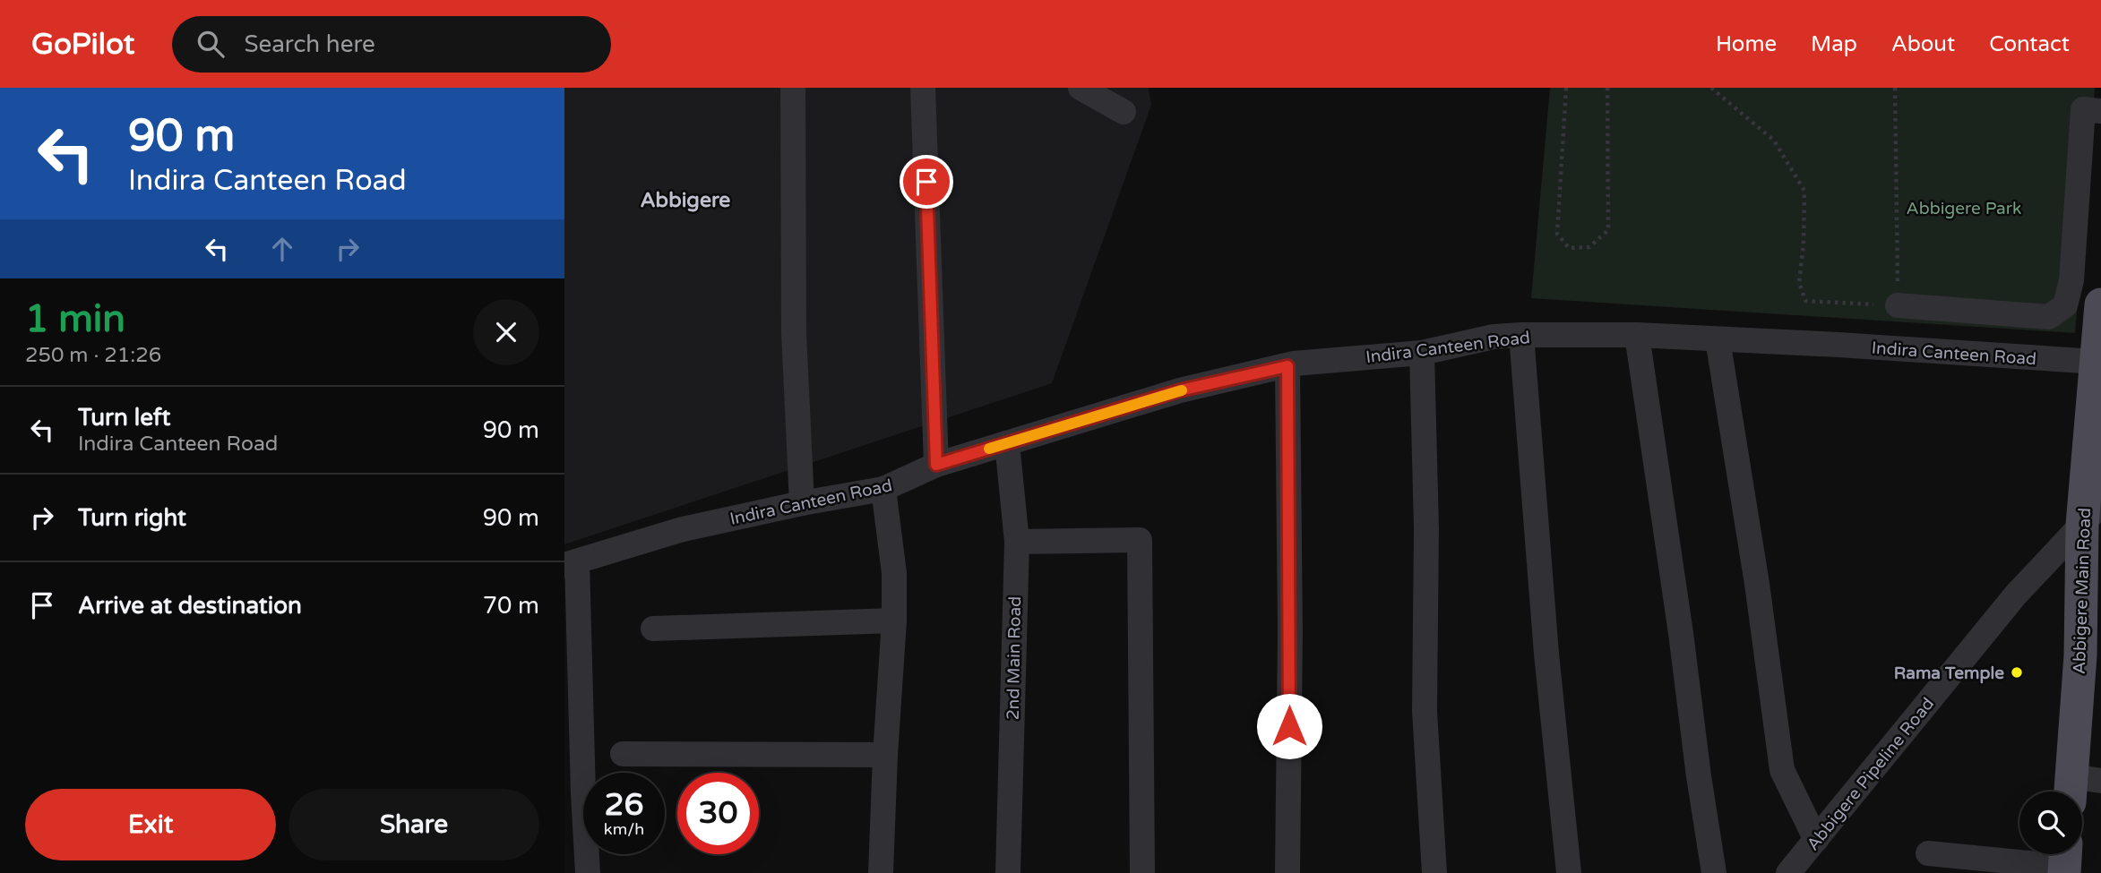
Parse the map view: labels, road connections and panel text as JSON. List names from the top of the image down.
{
  "streets": {
    "main road": ["Abbigere Main Road"],
    "street": ["Indira Canteen Road", "2nd Main Road", "Abbigere Pipeline Road"]
  },
  "crossings": [
    ["Indira Canteen Road", "Abbigere Main Road"],
    ["Indira Canteen Road", "2nd Main Road"],
    ["Abbigere Main Road", "Abbigere Pipeline Road"]
  ],
  "districts": ["Abbigere"],
  "parks": ["Abbigere Park"],
  "places": ["Rama Temple"],
  "page": {
    "header": "GoPilot",
    "search": "Search here",
    "nav": [
      "Home",
      "Map",
      "About",
      "Contact"
    ],
    "turn": ["90 m", "Indira Canteen Road"],
    "heading": ["1 min", "250 m · 21:26"],
    "list": [
      {
        "name": "Turn left",
        "note": "Indira Canteen Road",
        "value": "90 m"
      },
      {
        "name": "Turn right",
        "value": "90 m"
      },
      {
        "name": "Arrive at destination",
        "value": "70 m"
      }
    ],
    "speed": "26 km/h",
    "limit": "30",
    "buttons": ["Exit", "Share"]
  }
}
